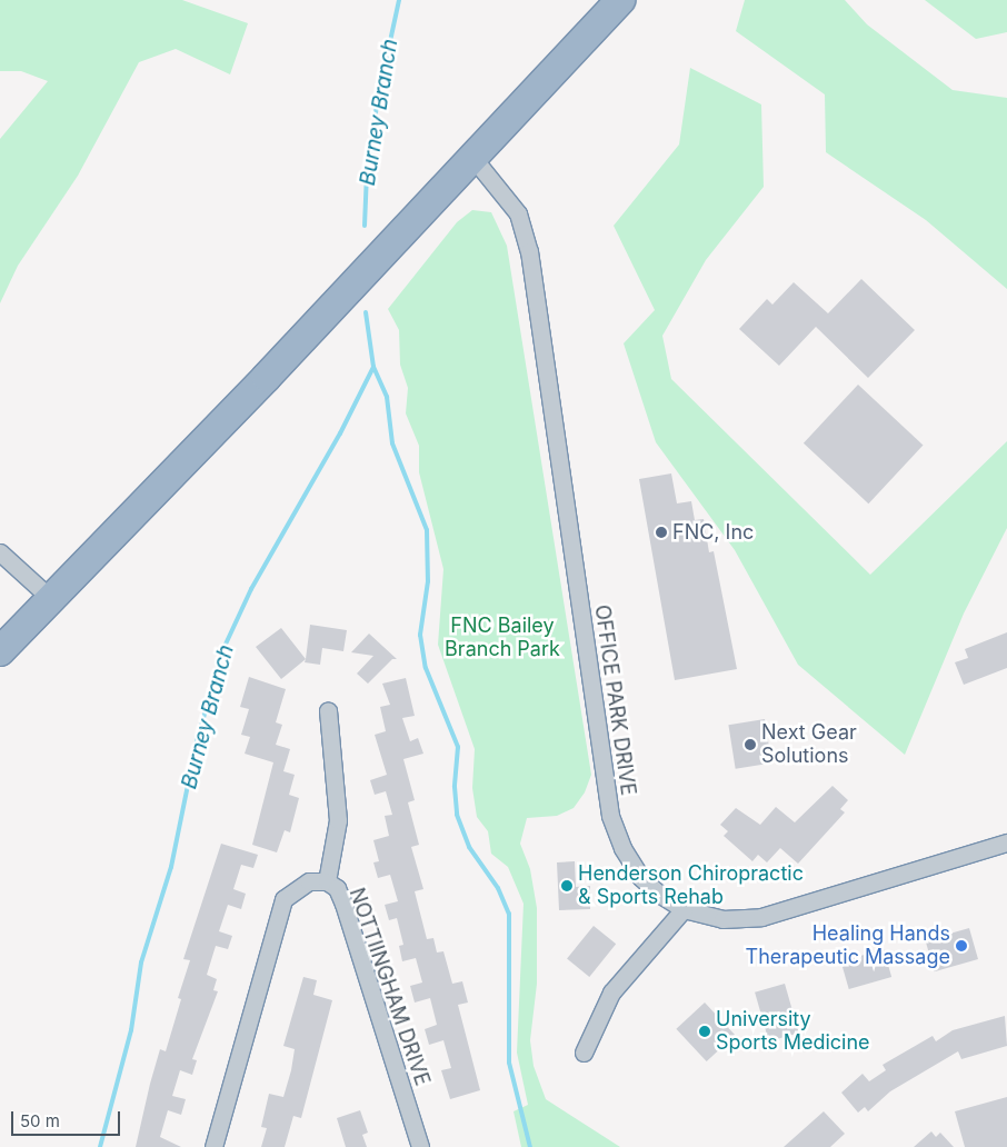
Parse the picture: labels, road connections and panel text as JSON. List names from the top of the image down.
{
  "streets": {
    "street": ["OFFICE PARK DRIVE", "NOTTIINGHAM DRIVE"]
  },
  "water": ["Burney Branch"],
  "parks": ["FNC Bailey Branch Park"],
  "places": [
    "FNC, Inc",
    "Next Gear Solutions",
    "Henderson Chiropractic & Sports Rehab",
    "Healing Hands Therapeutic Massage",
    "University Sports Medicine"
  ],
  "scale_bar": "50 m"
}
